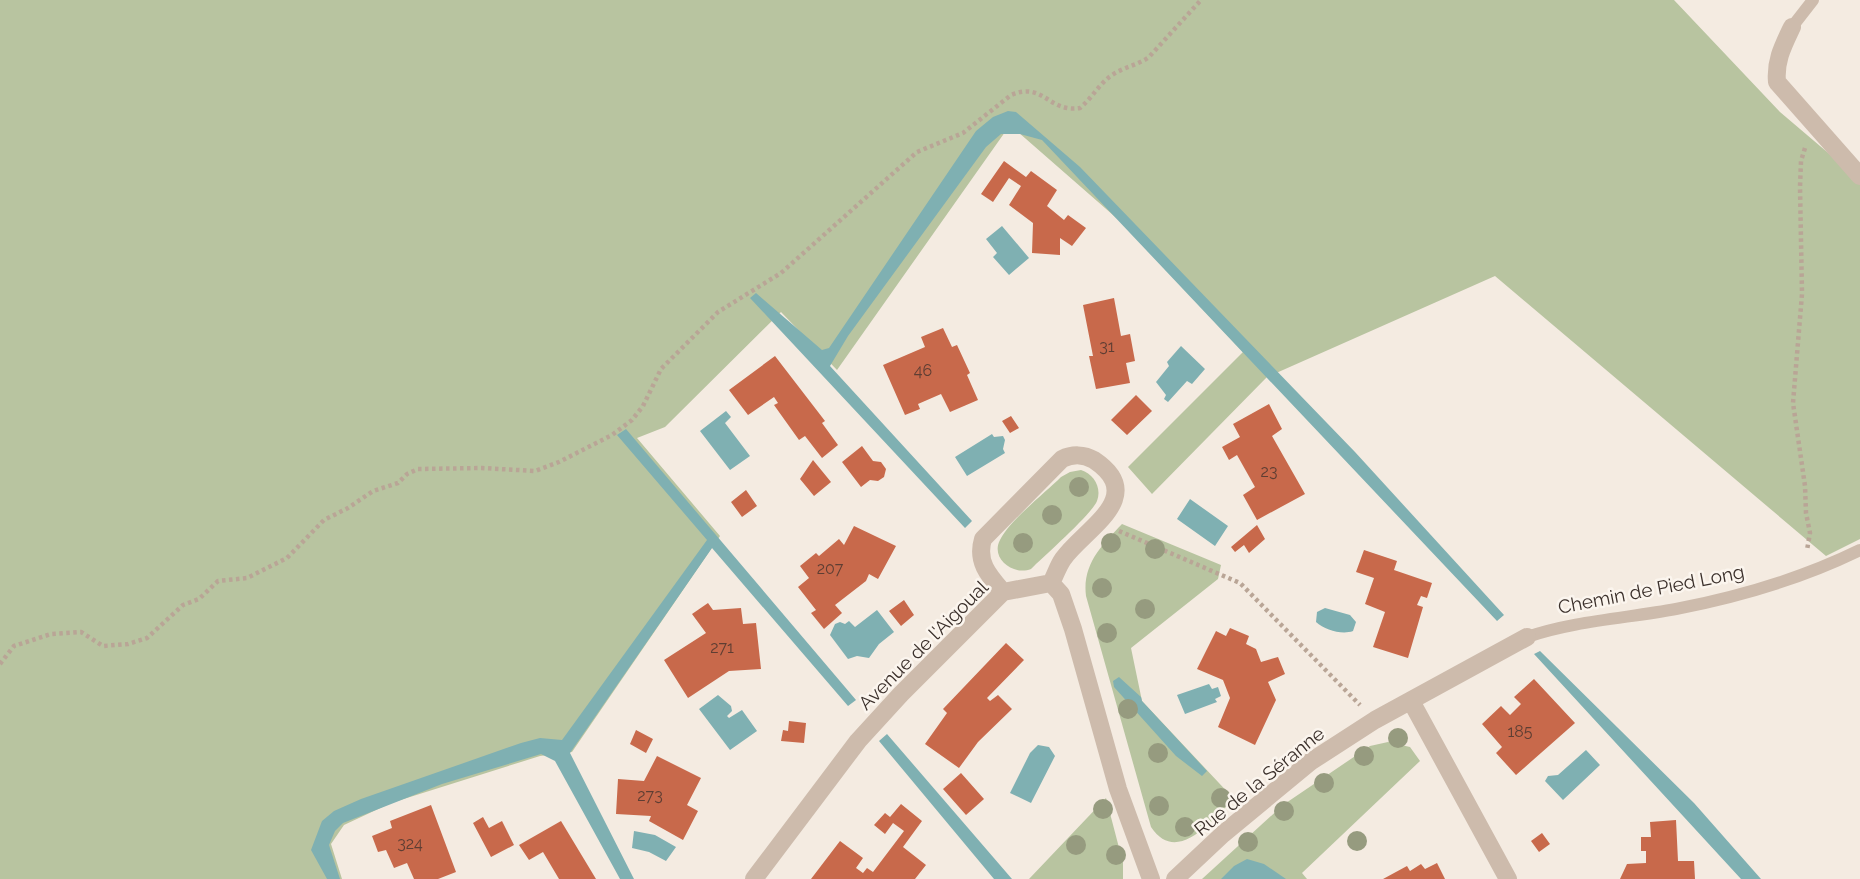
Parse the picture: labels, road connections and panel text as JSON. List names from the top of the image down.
{
  "streets": {
    "street": ["Avenue de l'Aigoual", "Rue de la Séranne"],
    "lane": ["Chemin de Pied Long"]
  },
  "crossings": [
    ["Chemin de Pied Long", "Rue de la Séranne"]
  ],
  "house_numbers": [
    "31",
    "46",
    "23",
    "207",
    "271",
    "185",
    "273",
    "324"
  ]
}
